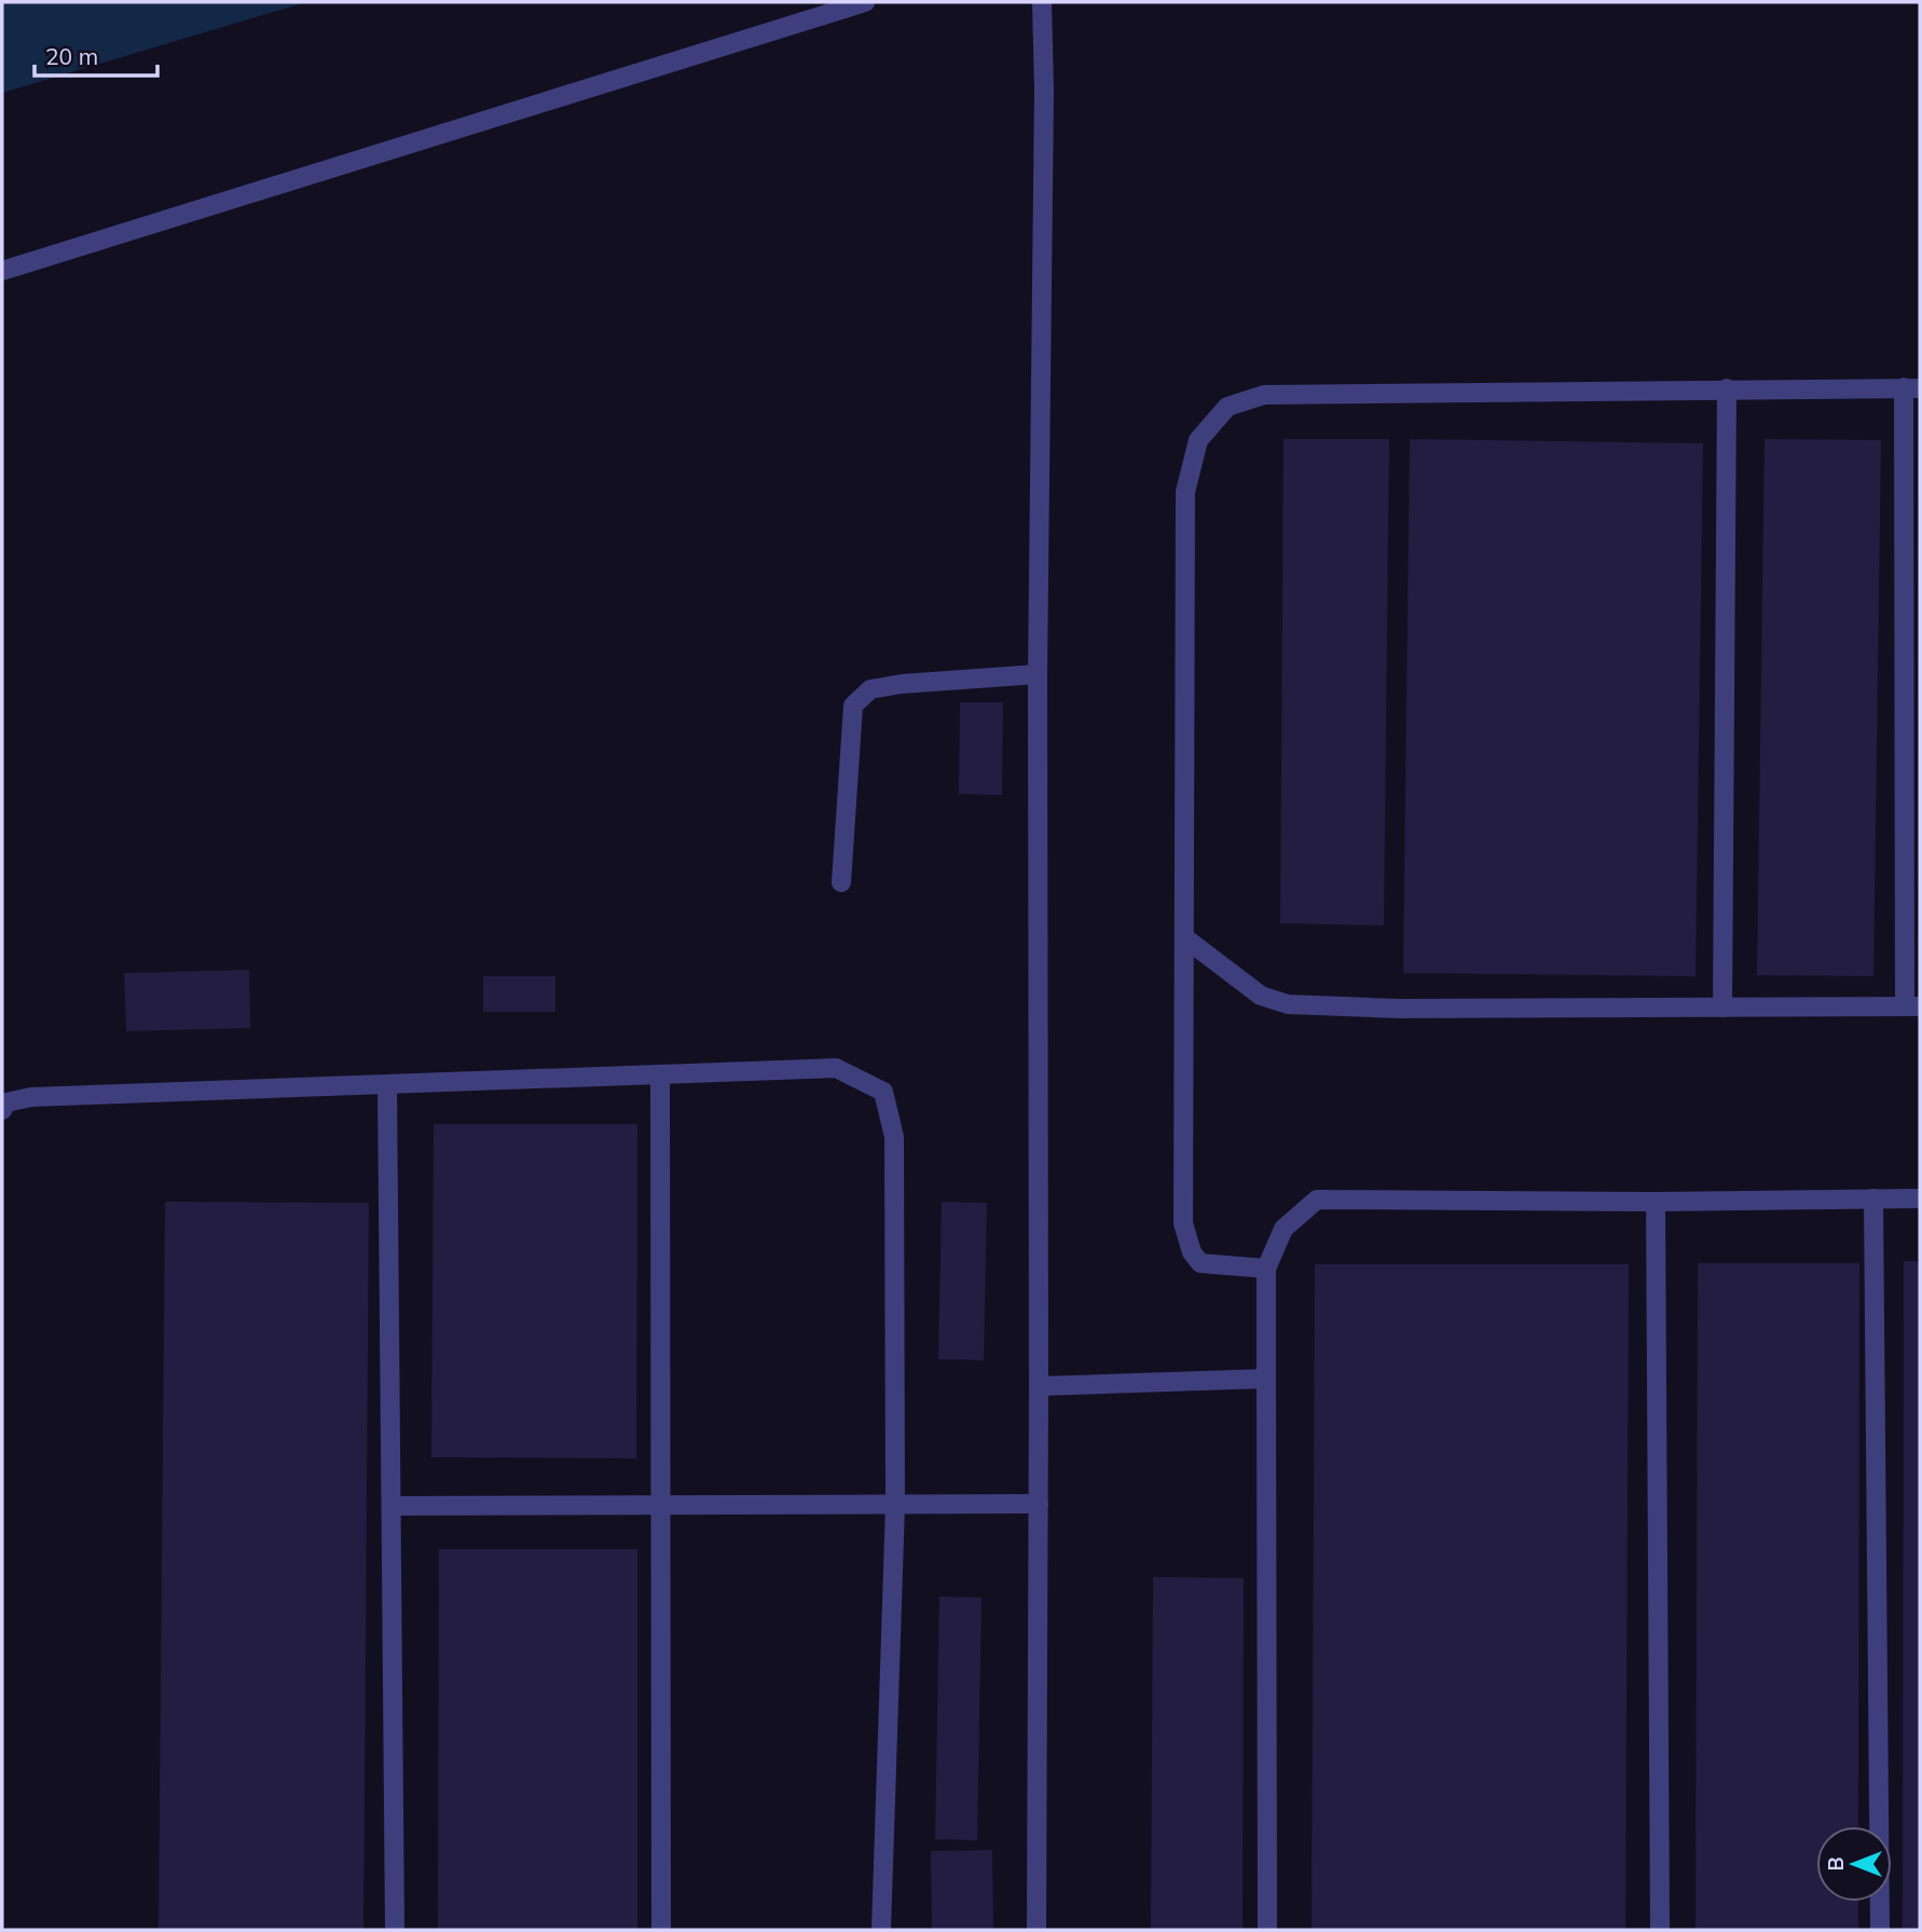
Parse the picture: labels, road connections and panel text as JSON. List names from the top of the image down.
{
  "scale_bar": "20 m",
  "north": "left"
}
